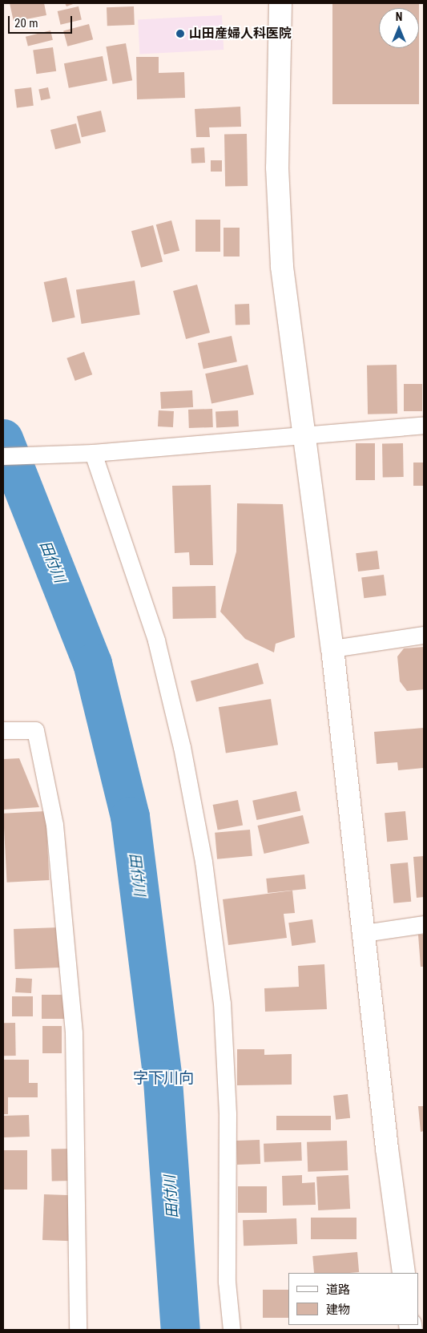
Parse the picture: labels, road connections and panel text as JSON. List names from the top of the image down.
{
  "districts": ["字下川向"],
  "water": ["田付川"],
  "places": ["山田産婦人科医院"],
  "legend": ["道路", "建物"],
  "scale_bar": "20 m",
  "north": "top"
}
